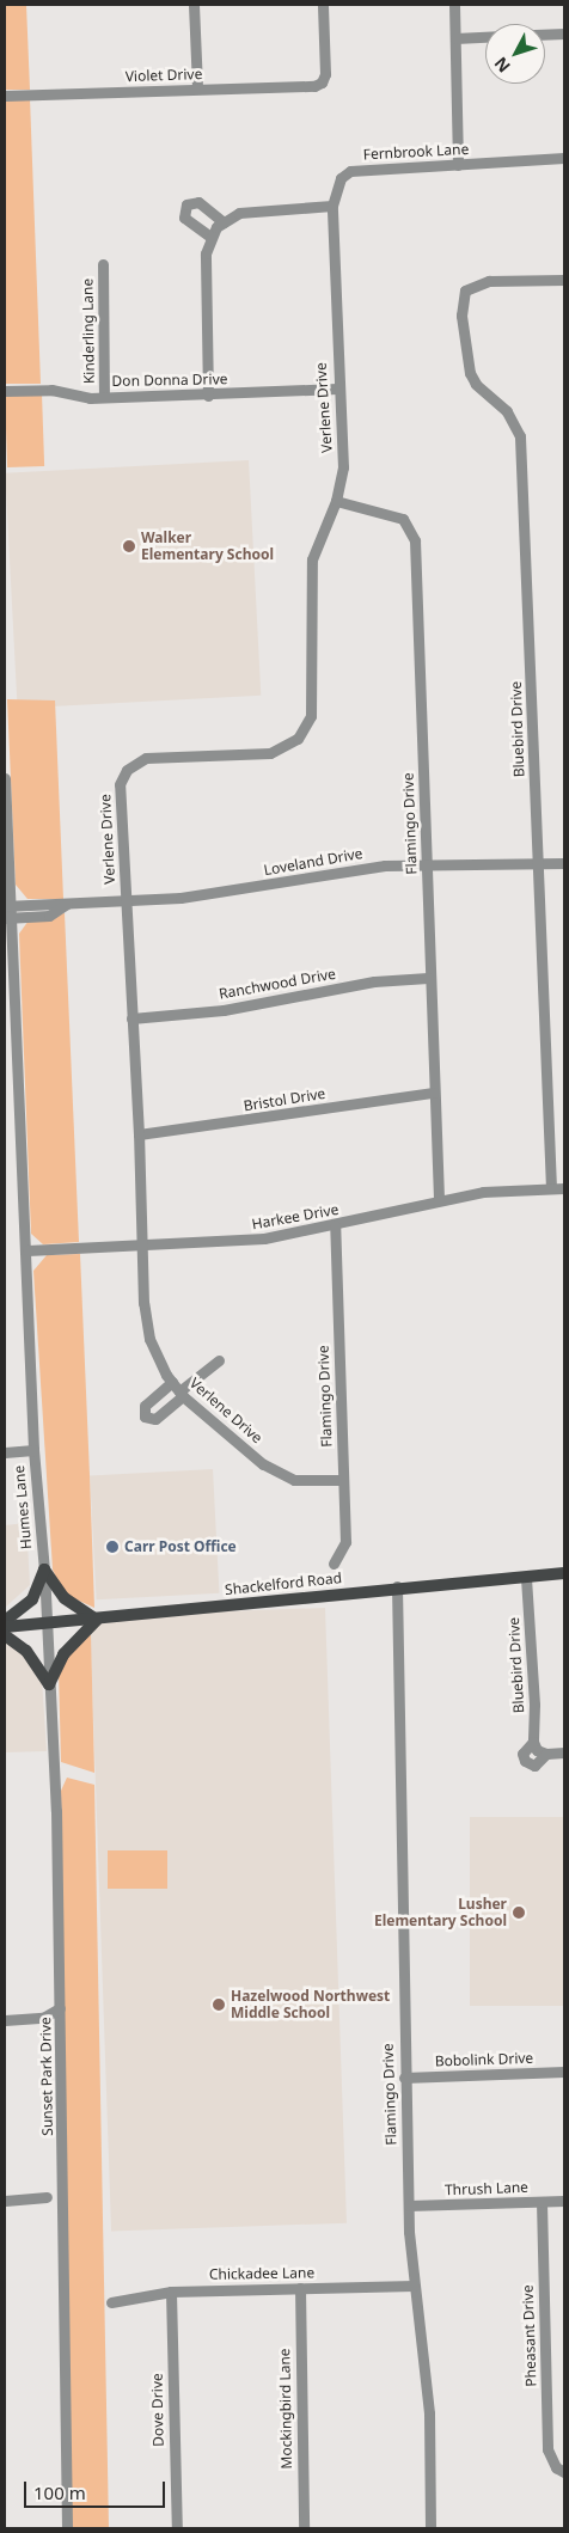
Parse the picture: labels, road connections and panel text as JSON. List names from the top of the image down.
{
  "streets": {
    "main road": ["Shackelford Road"],
    "street": [
      "Violet Drive",
      "Fernbrook Lane",
      "Kinderling Lane",
      "Don Donna Drive",
      "Verlene Drive",
      "Bluebird Drive",
      "Flamingo Drive",
      "Loveland Drive",
      "Ranchwood Drive",
      "Bristol Drive",
      "Harkee Drive",
      "Humes Lane",
      "Bobolink Drive",
      "Sunset Park Drive",
      "Thrush Lane",
      "Chickadee Lane",
      "Pheasant Drive",
      "Mockingbird Lane",
      "Dove Drive"
    ]
  },
  "crossings": [
    ["Fernbrook Lane", "Verlene Drive"],
    ["Kinderling Lane", "Don Donna Drive"],
    ["Don Donna Drive", "Verlene Drive"],
    ["Verlene Drive", "Flamingo Drive"],
    ["Verlene Drive", "Loveland Drive"],
    ["Verlene Drive", "Ranchwood Drive"],
    ["Verlene Drive", "Bristol Drive"],
    ["Verlene Drive", "Harkee Drive"],
    ["Bluebird Drive", "Loveland Drive"],
    ["Bluebird Drive", "Harkee Drive"],
    ["Bluebird Drive", "Shackelford Road"],
    ["Flamingo Drive", "Loveland Drive"],
    ["Flamingo Drive", "Ranchwood Drive"],
    ["Flamingo Drive", "Bristol Drive"],
    ["Flamingo Drive", "Harkee Drive"],
    ["Flamingo Drive", "Shackelford Road"],
    ["Flamingo Drive", "Bobolink Drive"],
    ["Flamingo Drive", "Thrush Lane"],
    ["Flamingo Drive", "Chickadee Lane"],
    ["Loveland Drive", "Humes Lane"],
    ["Harkee Drive", "Humes Lane"],
    ["Humes Lane", "Shackelford Road"],
    ["Humes Lane", "Sunset Park Drive"],
    ["Shackelford Road", "Sunset Park Drive"],
    ["Thrush Lane", "Pheasant Drive"],
    ["Chickadee Lane", "Mockingbird Lane"],
    ["Chickadee Lane", "Dove Drive"]
  ],
  "places": [
    "Walker Elementary School",
    "Carr Post Office",
    "Lusher Elementary School",
    "Hazelwood Northwest Middle School"
  ],
  "scale_bar": "100 m",
  "north": "bottom left"
}
